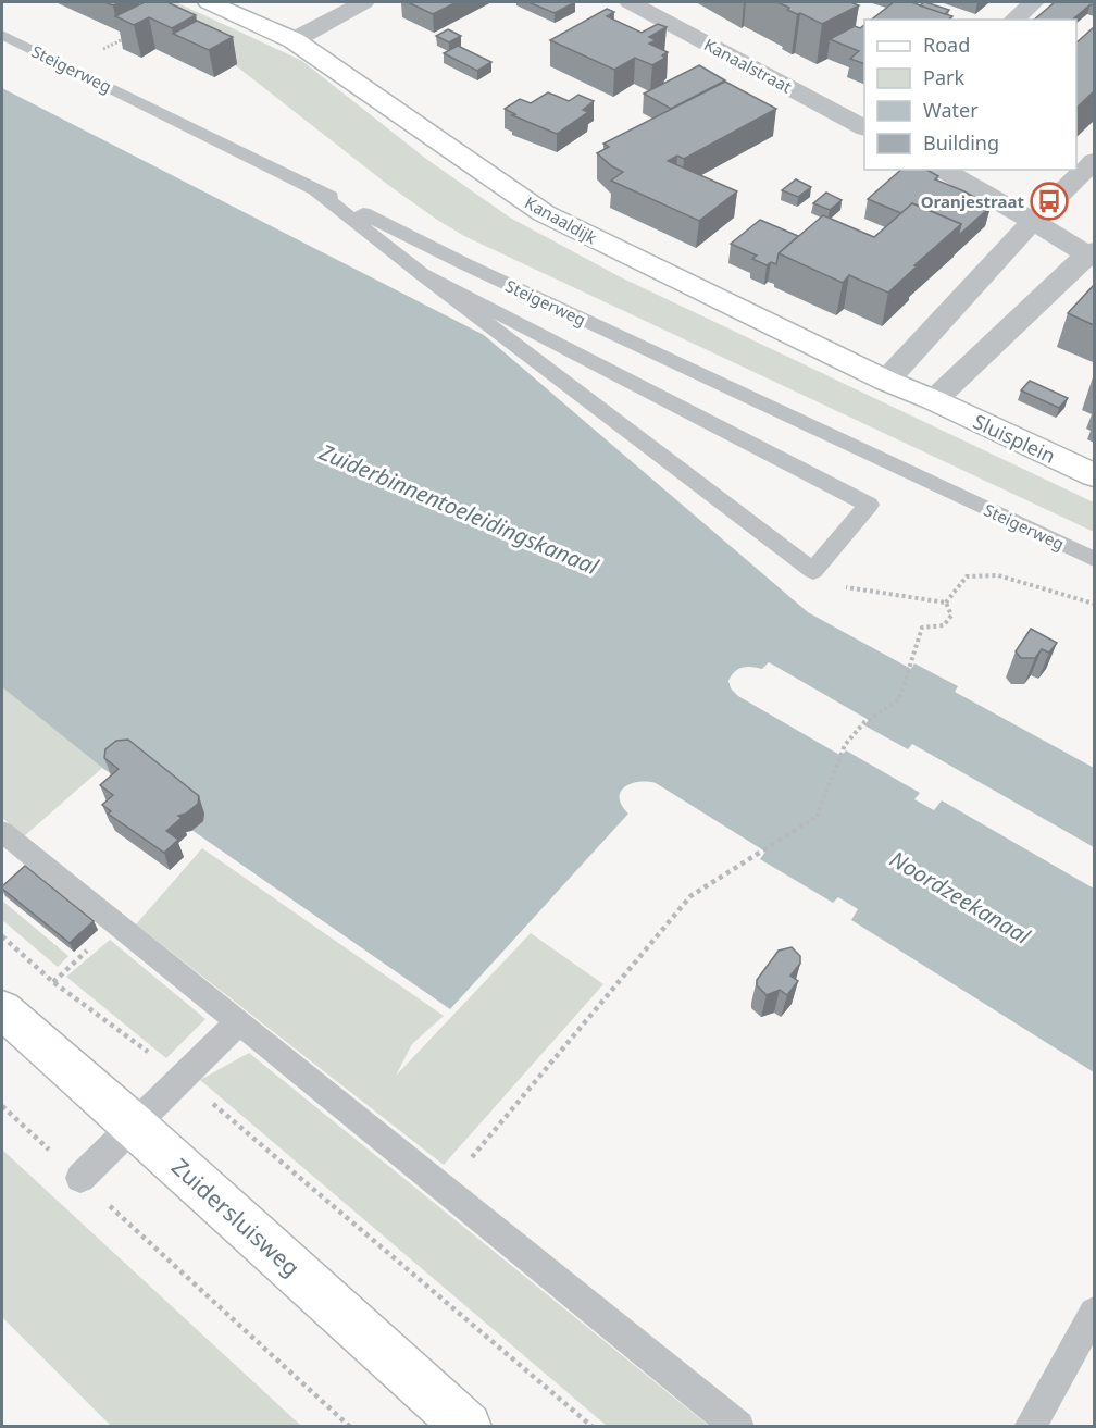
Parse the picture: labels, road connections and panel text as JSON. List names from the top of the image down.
{
  "streets": {
    "street": [
      "Kanaalstraat",
      "Kanaaldijk",
      "Sluisplein",
      "Zuidersluisweg"
    ],
    "lane": ["Steigerweg"]
  },
  "crossings": [
    ["Kanaaldijk", "Sluisplein"]
  ],
  "water": ["Zuiderbinnentoeleidingskanaal", "Noordzeekanaal"],
  "places": {
    "bus stop": ["Oranjestraat"]
  },
  "legend": [
    "Road",
    "Park",
    "Water",
    "Building"
  ]
}
